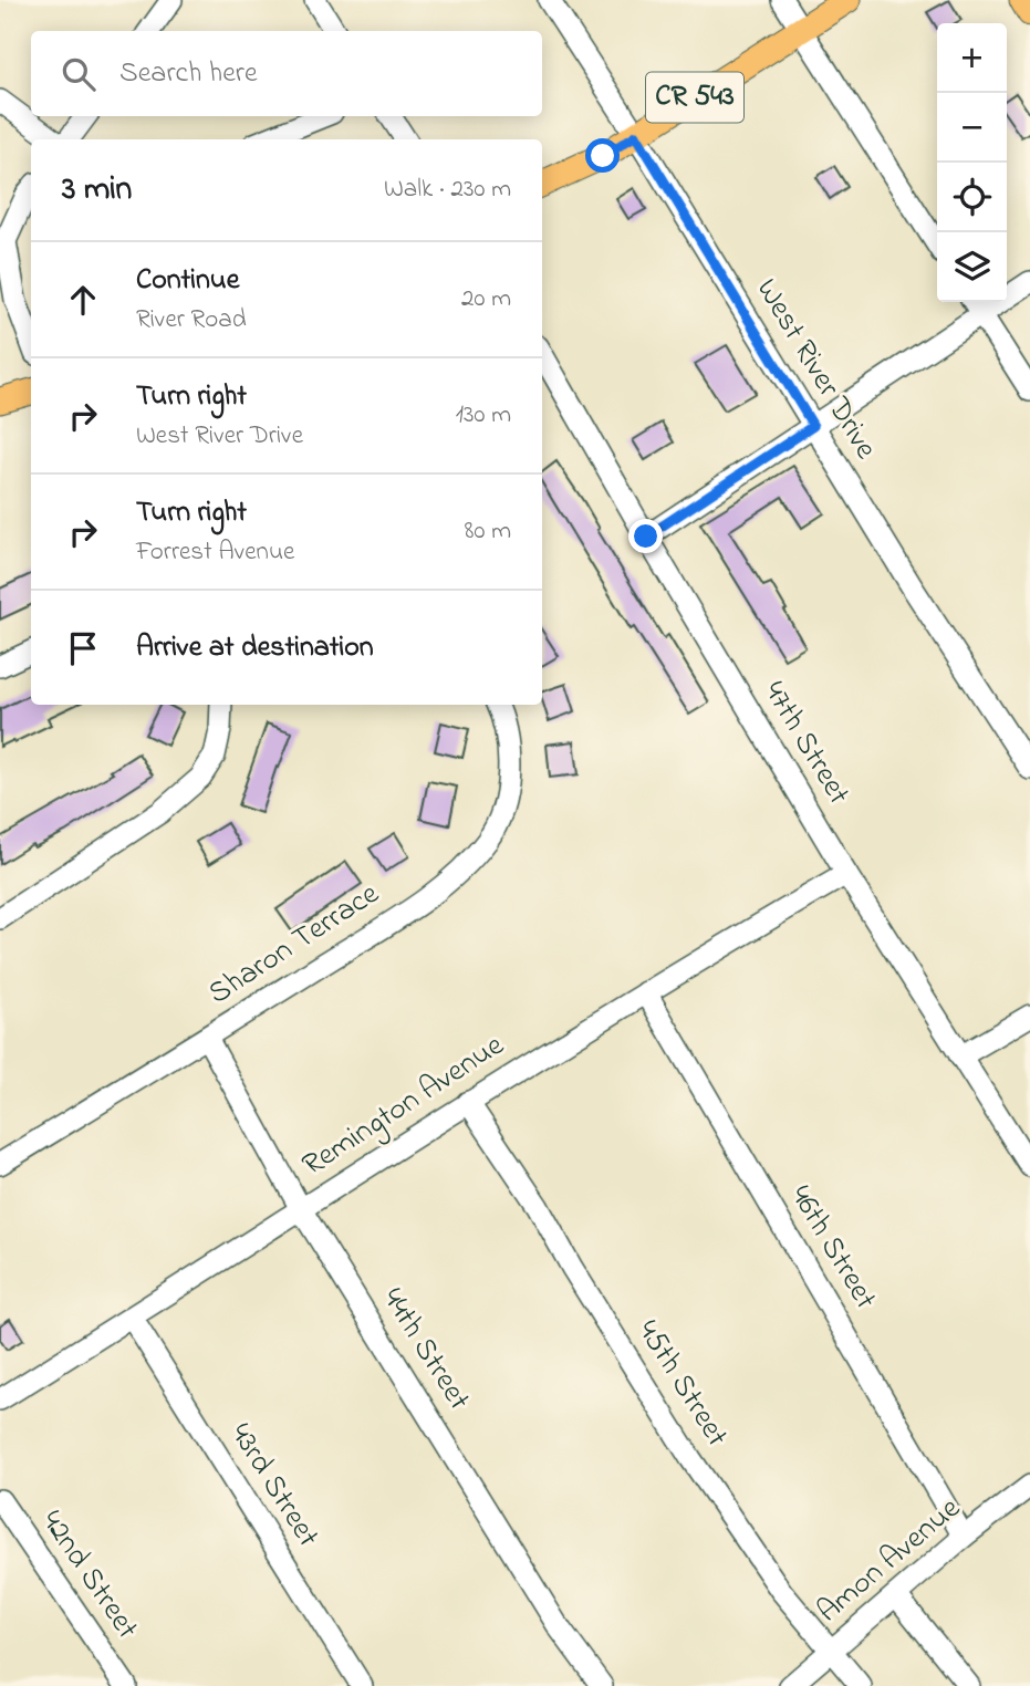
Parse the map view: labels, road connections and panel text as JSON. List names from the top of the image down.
{
  "streets": {
    "main road": ["CR 543"],
    "street": [
      "West River Drive",
      "47th Street",
      "Sharon Terrace",
      "Remington Avenue",
      "46th Street",
      "44th Street",
      "45th Street",
      "43rd Street",
      "Amon Avenue",
      "42nd Street"
    ]
  },
  "crossings": [
    ["CR 543", "West River Drive"],
    ["47th Street", "Remington Avenue"],
    ["Sharon Terrace", "44th Street"],
    ["Remington Avenue", "46th Street"],
    ["Remington Avenue", "44th Street"],
    ["Remington Avenue", "45th Street"],
    ["Remington Avenue", "43rd Street"],
    ["46th Street", "Amon Avenue"],
    ["45th Street", "Amon Avenue"]
  ],
  "page": {
    "map_buttons": ["+", "−"],
    "search": "Search here",
    "heading": ["3 min", "Walk · 230 m"],
    "list": [
      ["Continue", "River Road", "20 m"],
      ["Turn right", "West River Drive", "130 m"],
      ["Turn right", "Forrest Avenue", "80 m"],
      "Arrive at destination"
    ]
  }
}
